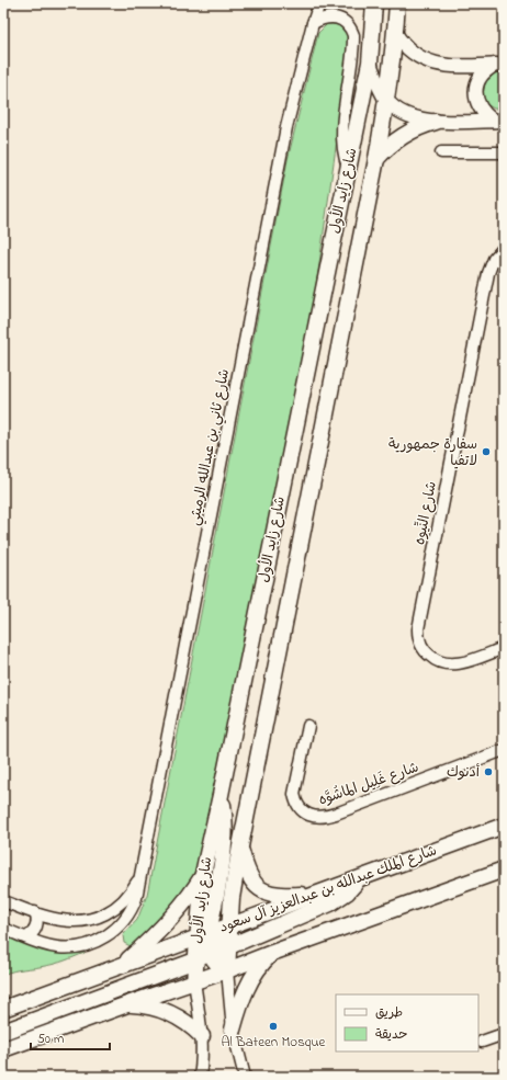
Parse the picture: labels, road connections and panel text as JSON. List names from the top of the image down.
{
  "streets": {
    "main road": ["شارع زايد الأول", "شارع الملك عبدالله بن عبدالعزيز آل سعود"],
    "street": ["شارع ثاني بن عبدالله الرميثي", "شارع النِّيوه", "شارع غَلِيل الماشُوَّه"]
  },
  "crossings": [
    ["شارع زايد الأول", "شارع الملك عبدالله بن عبدالعزيز آل سعود"]
  ],
  "places": ["سفارة جمهورية لاتفيا", "أدنوك", "Al Bateen Mosque"],
  "legend": ["طريق", "حديقة"],
  "scale_bar": "50 m"
}
